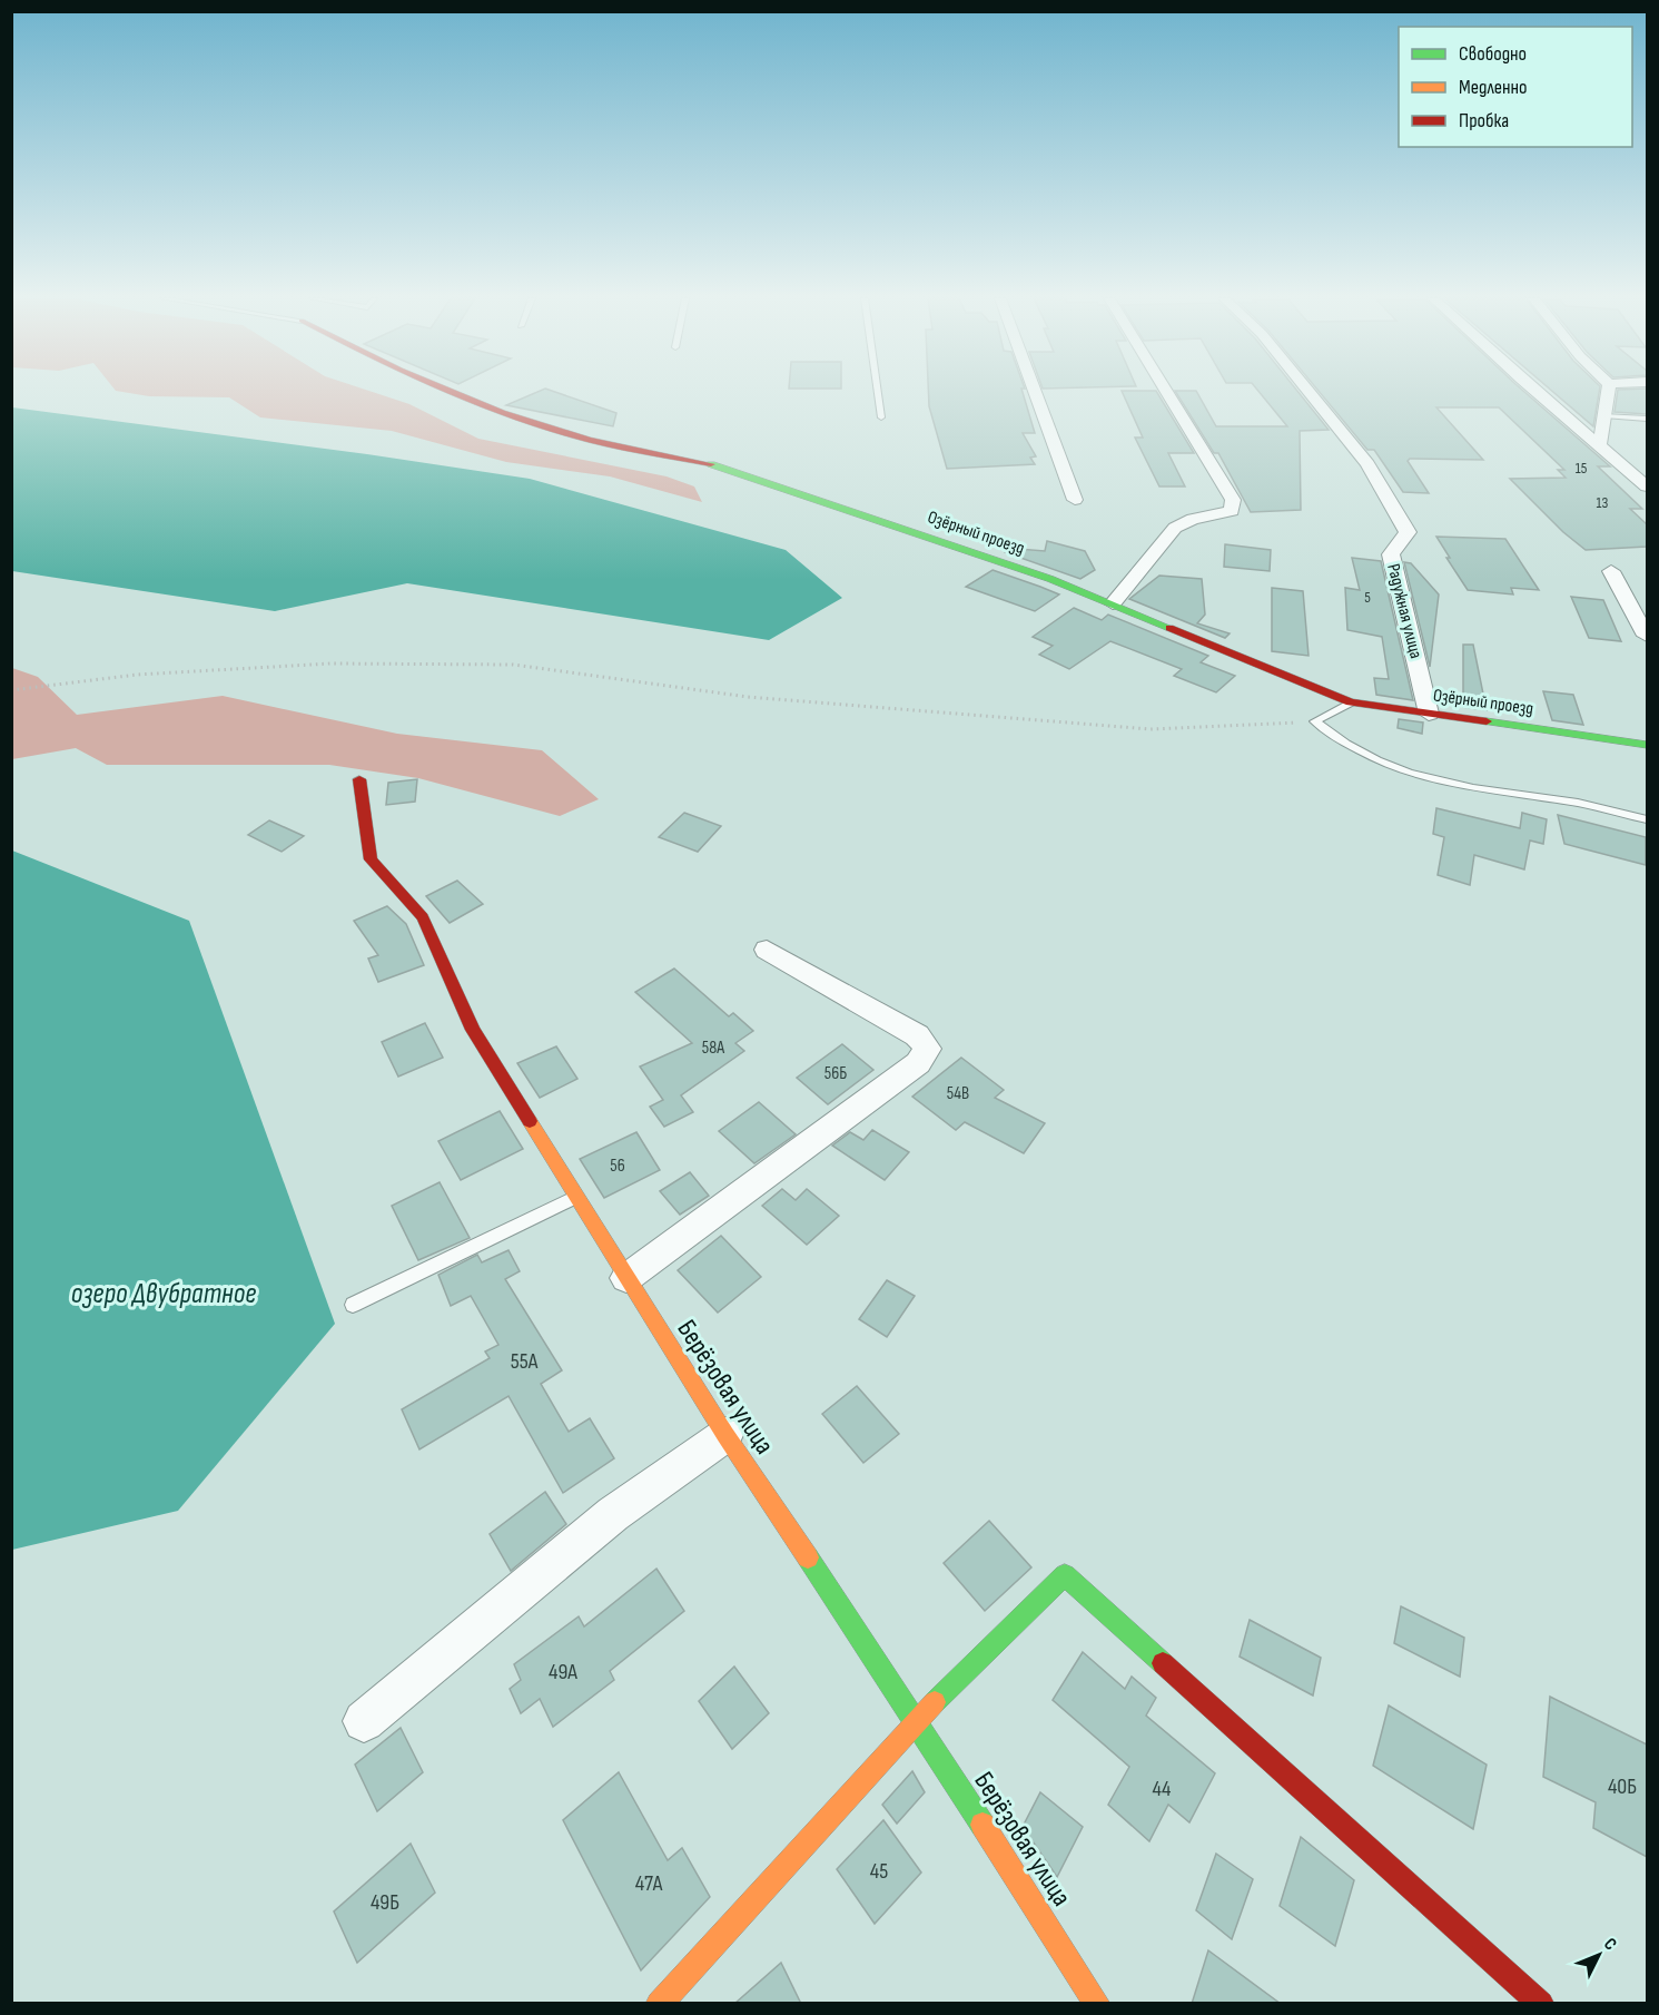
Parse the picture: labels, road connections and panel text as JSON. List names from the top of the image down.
{
  "streets": {
    "street": ["Озёрный проезд", "Радужная улица", "Берёзовая улица"]
  },
  "crossings": [
    ["Озёрный проезд", "Радужная улица"]
  ],
  "water": ["озеро Двубратное"],
  "house_numbers": [
    "15",
    "13",
    "5",
    "58А",
    "56Б",
    "54В",
    "56",
    "55А",
    "49А",
    "40Б",
    "44",
    "45",
    "47А",
    "49Б"
  ],
  "legend": ["Свободно", "Медленно", "Пробка"],
  "north": "top right"
}
